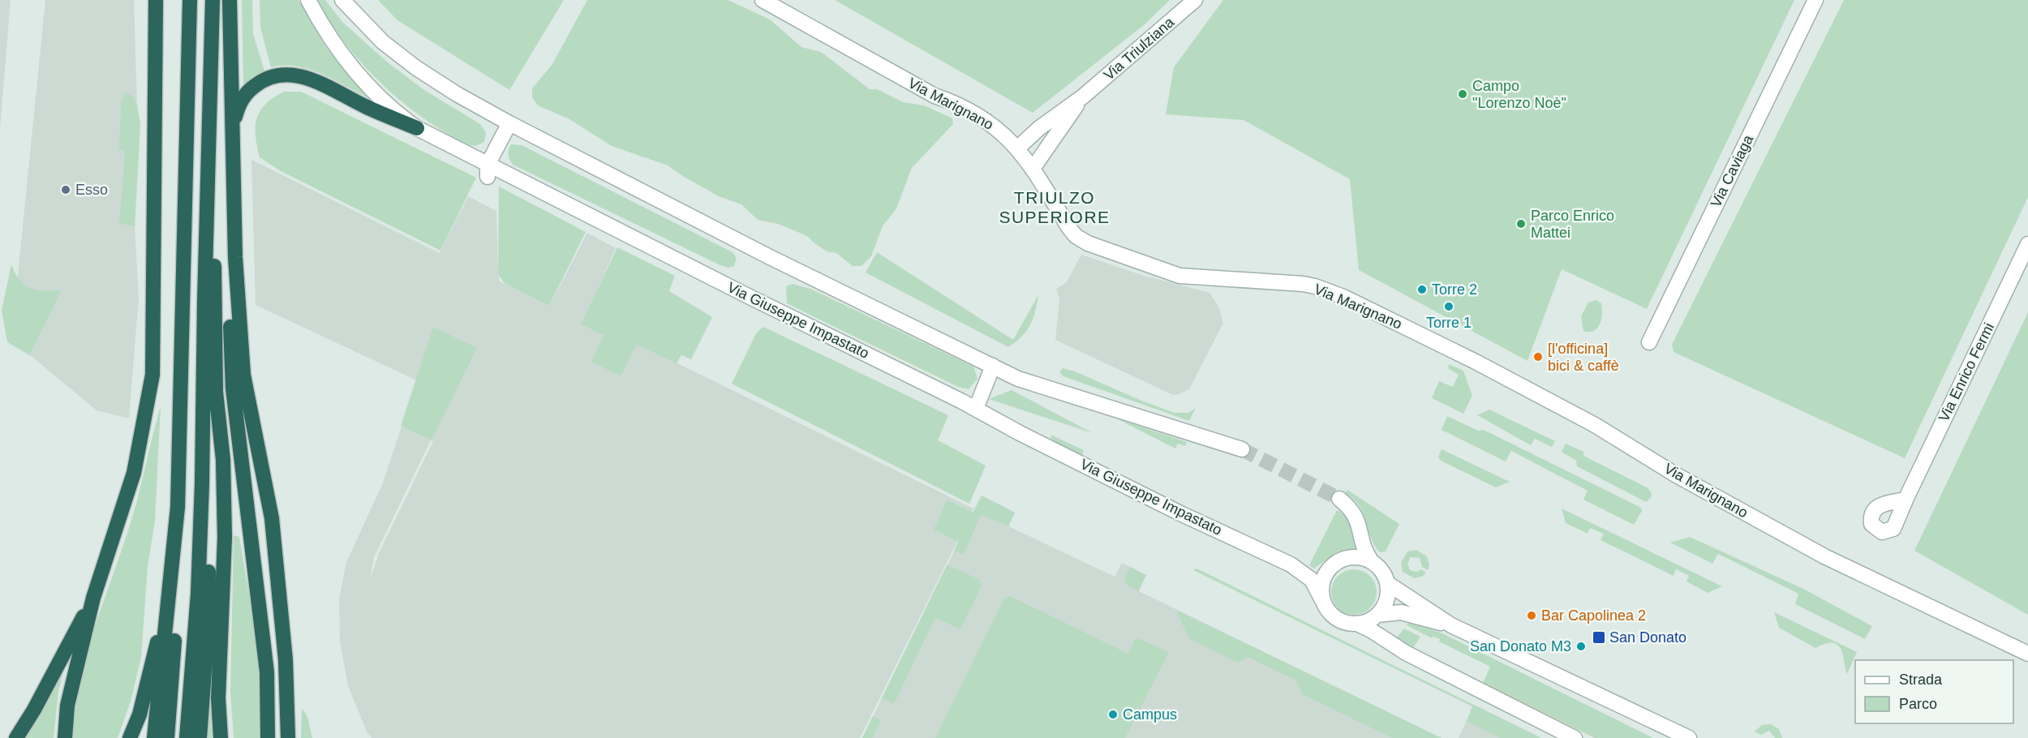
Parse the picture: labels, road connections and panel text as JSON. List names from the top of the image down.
{
  "streets": {
    "street": [
      "Via Triulziana",
      "Via Marignano",
      "Via Caviaga",
      "Via Giuseppe Impastato",
      "Via Enrico Fermi"
    ]
  },
  "crossings": [
    ["Via Triulziana", "Via Marignano"]
  ],
  "districts": ["TRIULZO SUPERIORE"],
  "places": {
    "other": [
      "Campo \"Lorenzo Noè\"",
      "Esso",
      "Parco Enrico Mattei",
      "Torre 2",
      "Torre 1",
      "[l'officina] bici & caffè",
      "Bar Capolinea 2",
      "San Donato M3",
      "Campus"
    ],
    "transit": ["San Donato"]
  },
  "legend": ["Strada", "Parco"]
}
